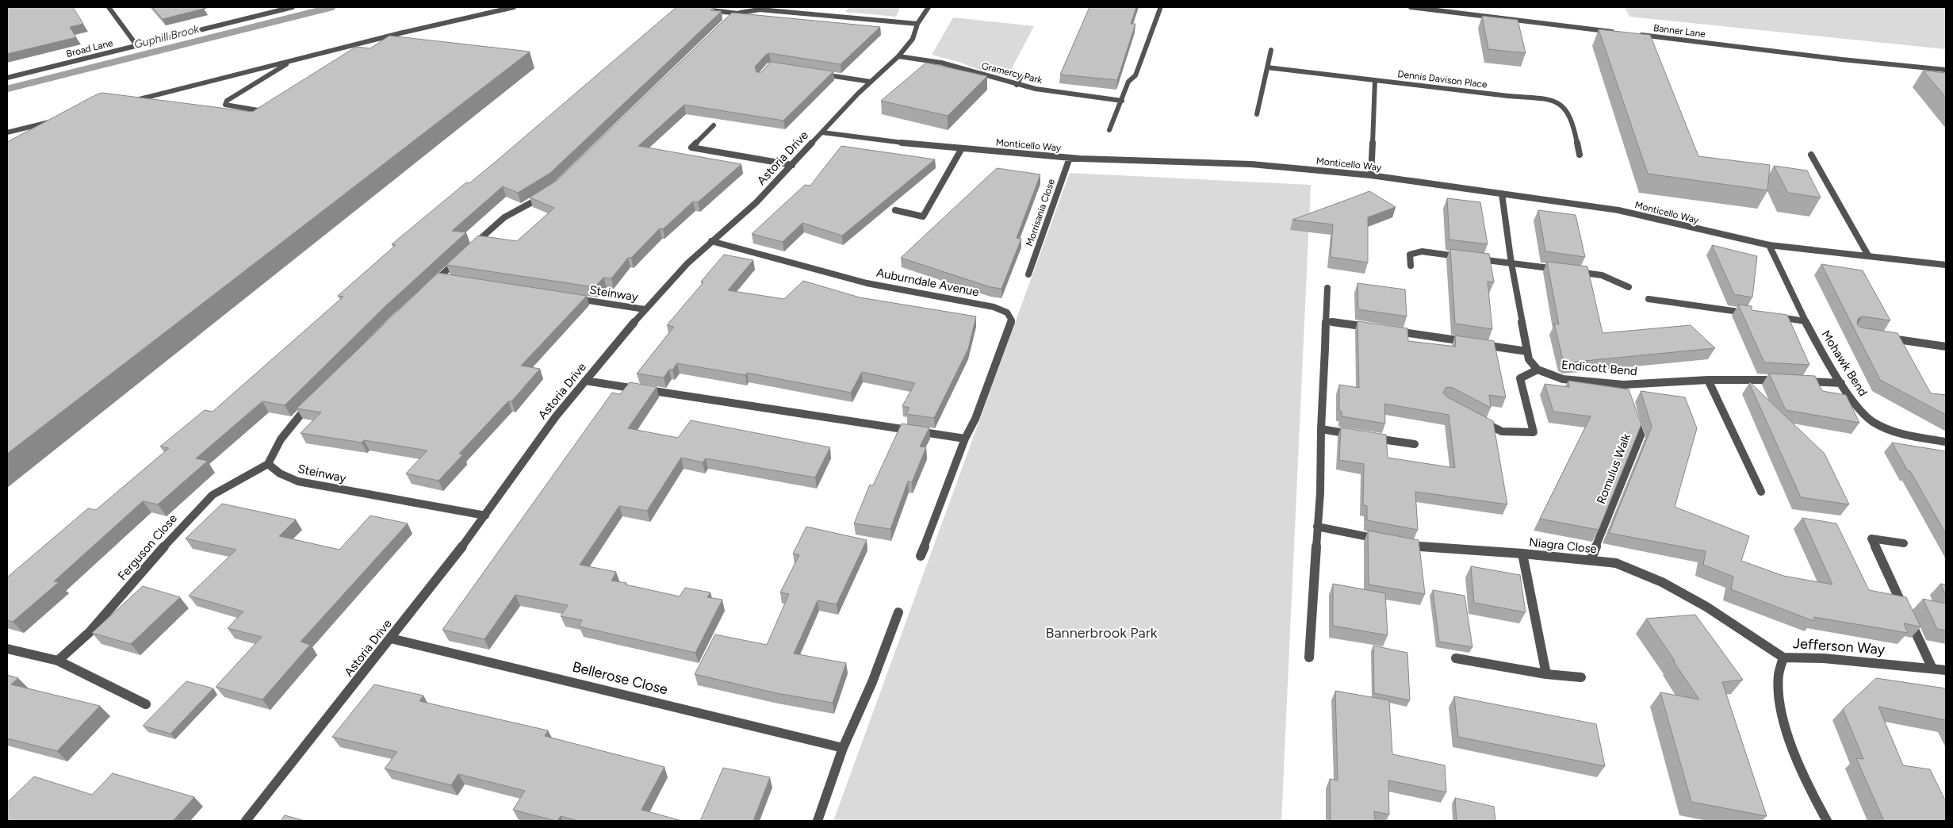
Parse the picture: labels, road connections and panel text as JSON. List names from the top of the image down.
{
  "streets": {
    "street": [
      "Banner Lane",
      "Broad Lane",
      "Gramercy Park",
      "Dennis Davison Place",
      "Monticello Way",
      "Astoria Drive",
      "Morrisania Close",
      "Auburndale Avenue",
      "Steinway",
      "Mohawk Bend",
      "Endicott Bend",
      "Romulus Walk",
      "Niagra Close",
      "Ferguson Close",
      "Jefferson Way",
      "Bellerose Close"
    ]
  },
  "crossings": [
    ["Gramercy Park", "Astoria Drive"],
    ["Monticello Way", "Astoria Drive"],
    ["Monticello Way", "Morrisania Close"],
    ["Monticello Way", "Mohawk Bend"],
    ["Astoria Drive", "Auburndale Avenue"],
    ["Astoria Drive", "Steinway"],
    ["Astoria Drive", "Bellerose Close"],
    ["Steinway", "Ferguson Close"],
    ["Romulus Walk", "Niagra Close"],
    ["Niagra Close", "Jefferson Way"]
  ],
  "water": ["Guphill Brook"],
  "parks": ["Bannerbrook Park"]
}
